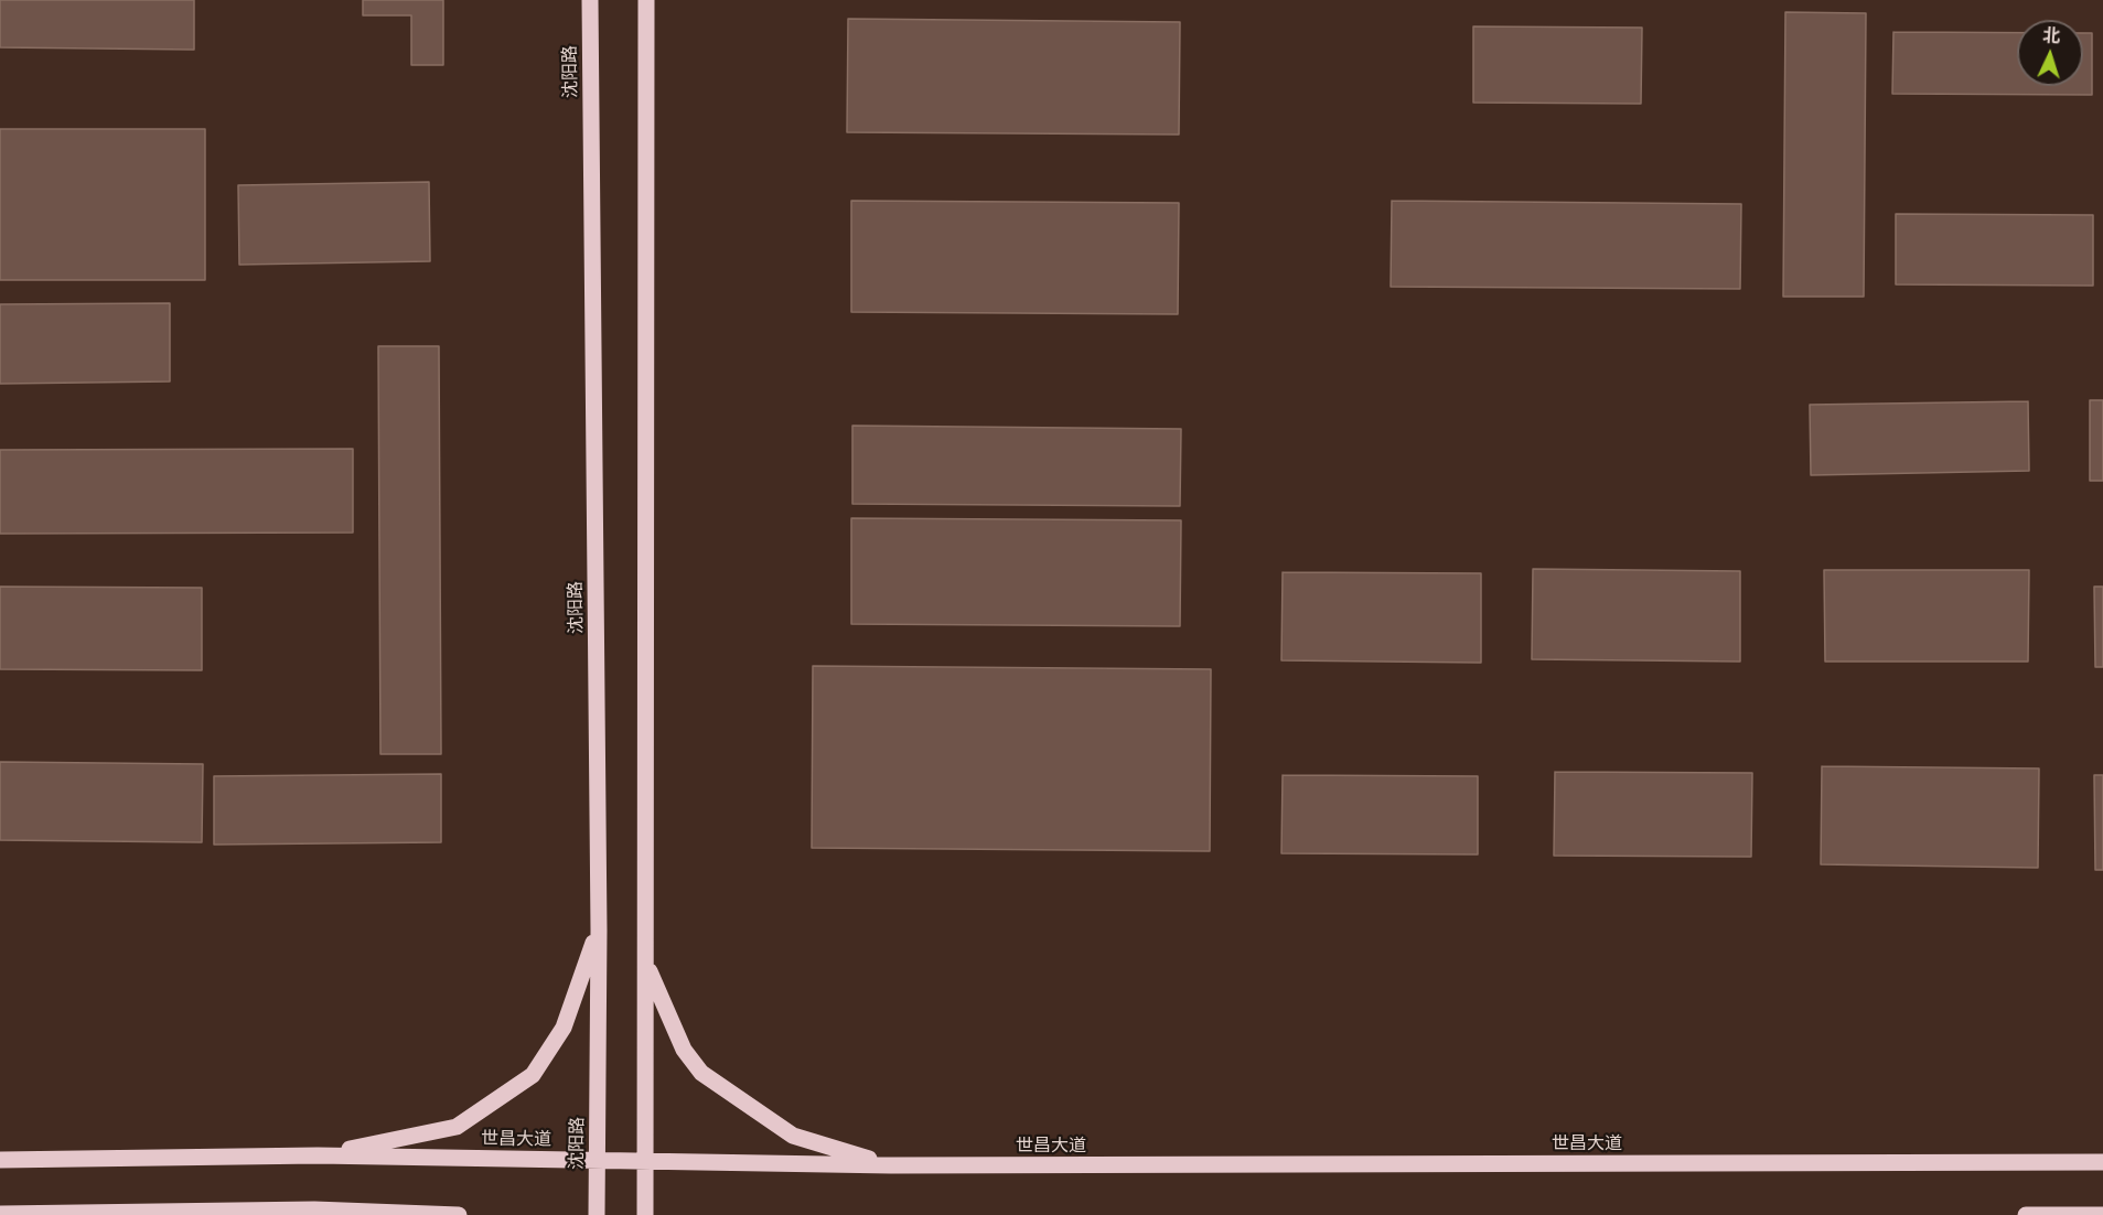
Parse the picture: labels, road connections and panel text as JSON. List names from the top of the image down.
{
  "streets": {
    "main road": ["沈阳路", "世昌大道"]
  },
  "crossings": [
    ["沈阳路", "世昌大道"]
  ],
  "north": "top"
}
